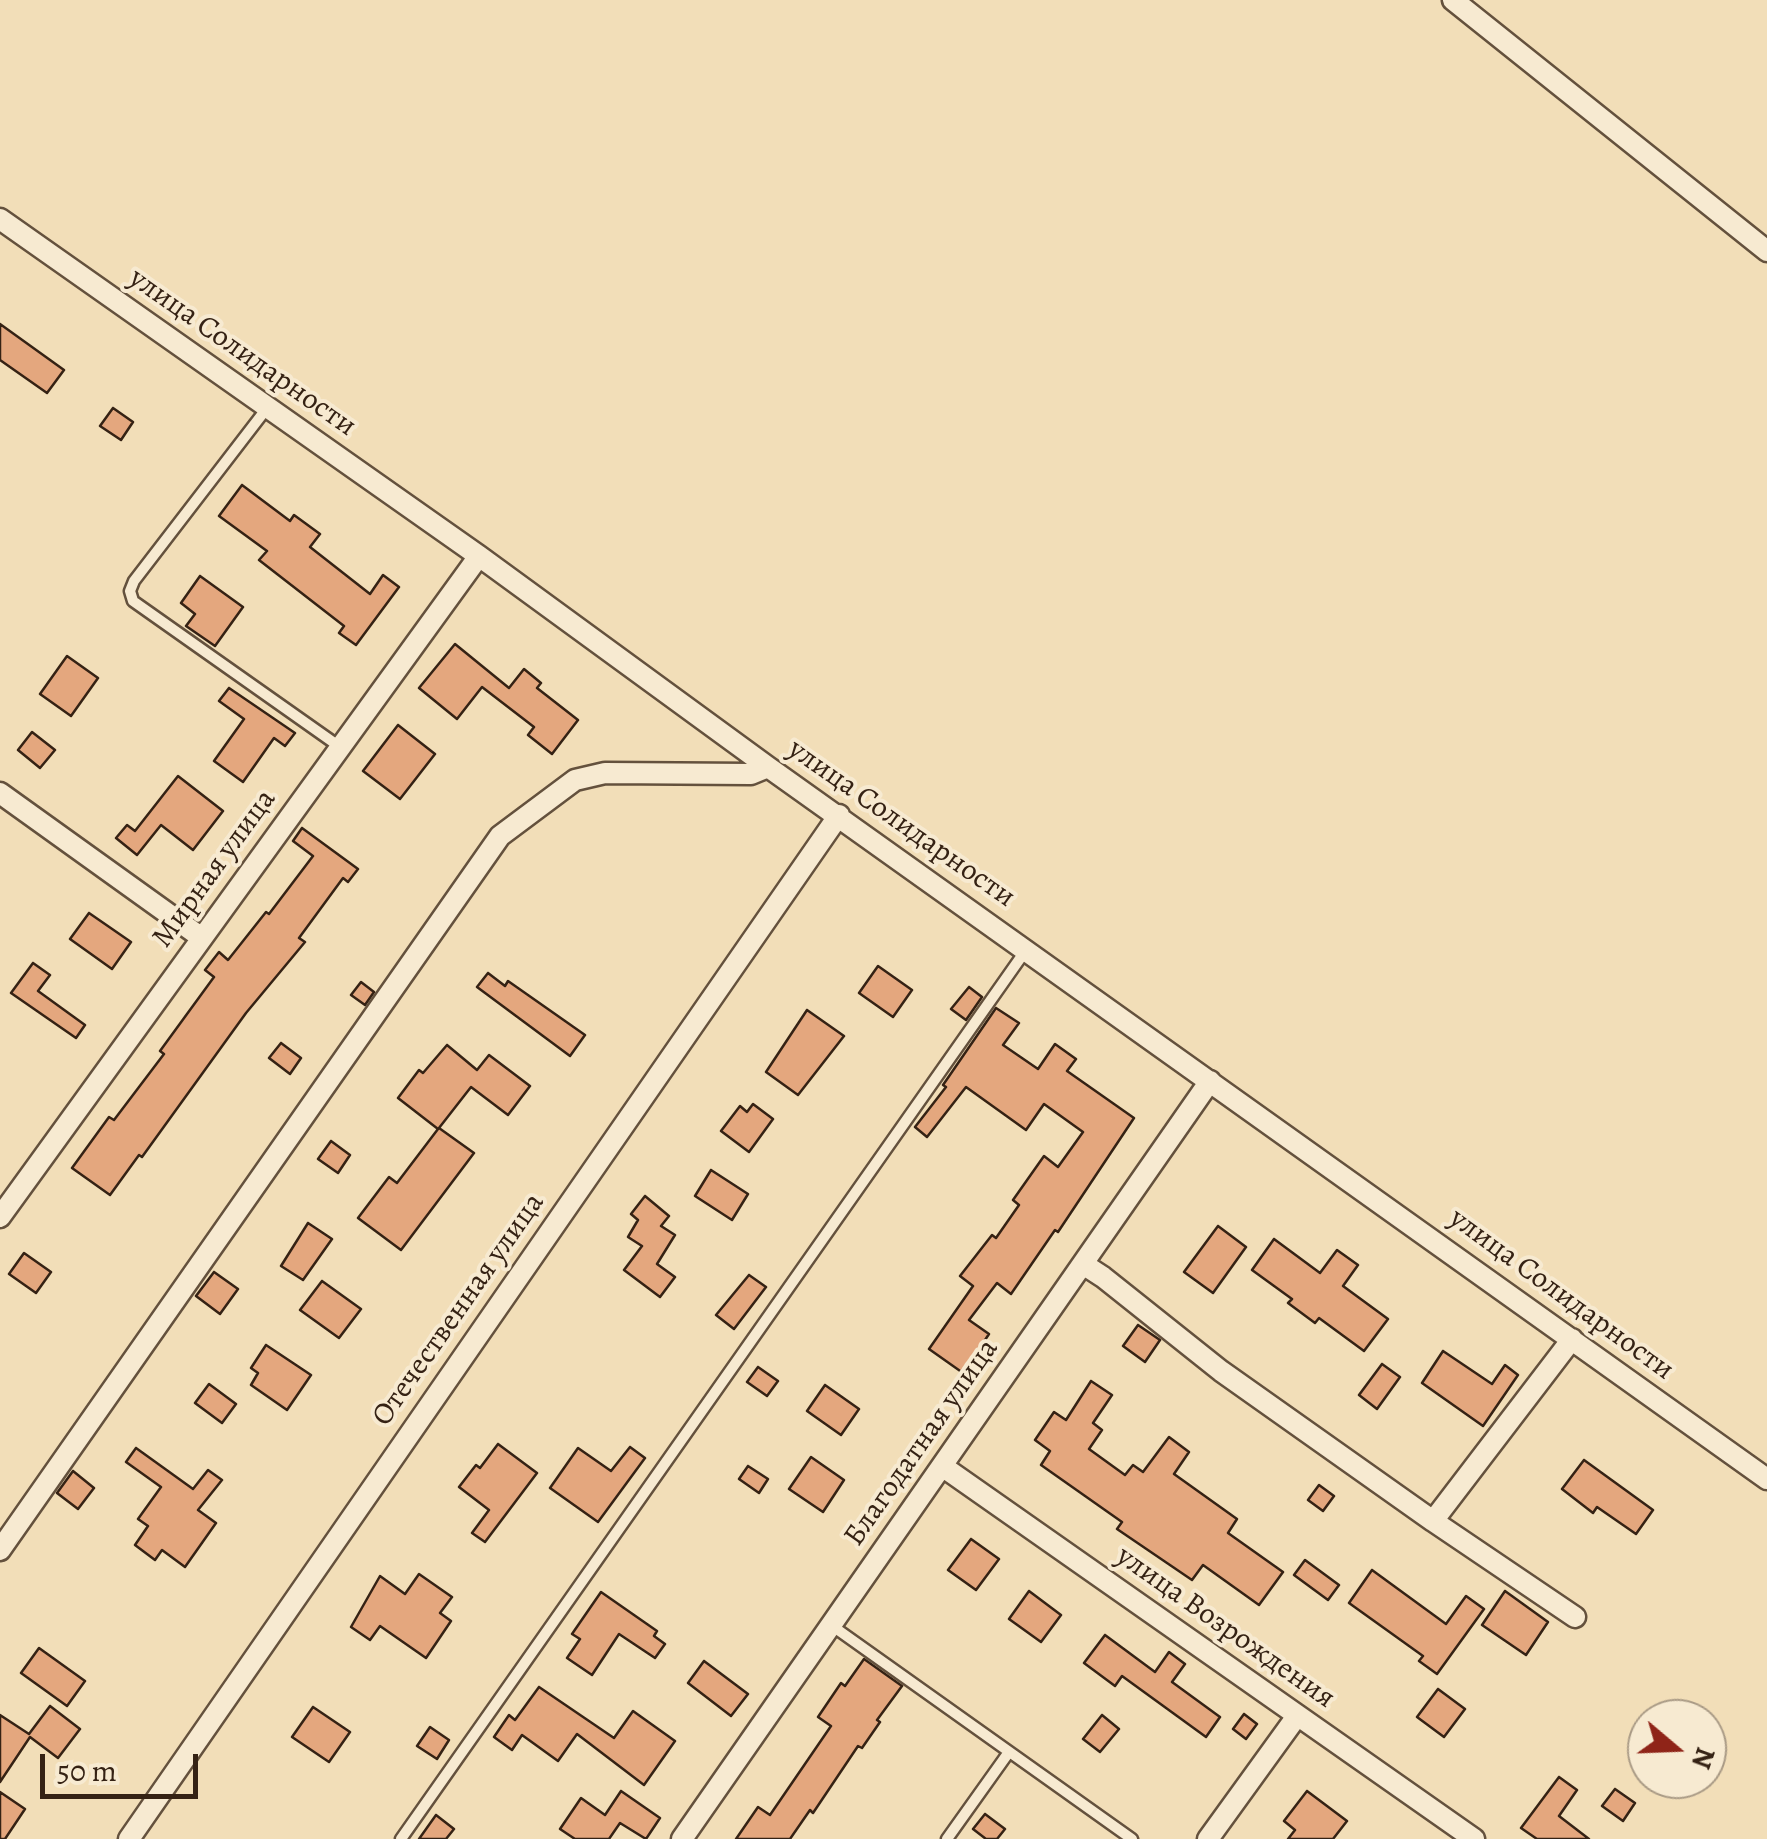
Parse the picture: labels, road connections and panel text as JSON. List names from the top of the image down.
{
  "streets": {
    "street": [
      "улица Солидарности",
      "Мирная улица",
      "Отечественная улица",
      "Благодатная улица",
      "улица Возрождения"
    ]
  },
  "crossings": [
    ["улица Солидарности", "Мирная улица"],
    ["улица Солидарности", "Отечественная улица"],
    ["улица Солидарности", "Благодатная улица"],
    ["Благодатная улица", "улица Возрождения"]
  ],
  "scale_bar": "50 m",
  "north": "right"
}
